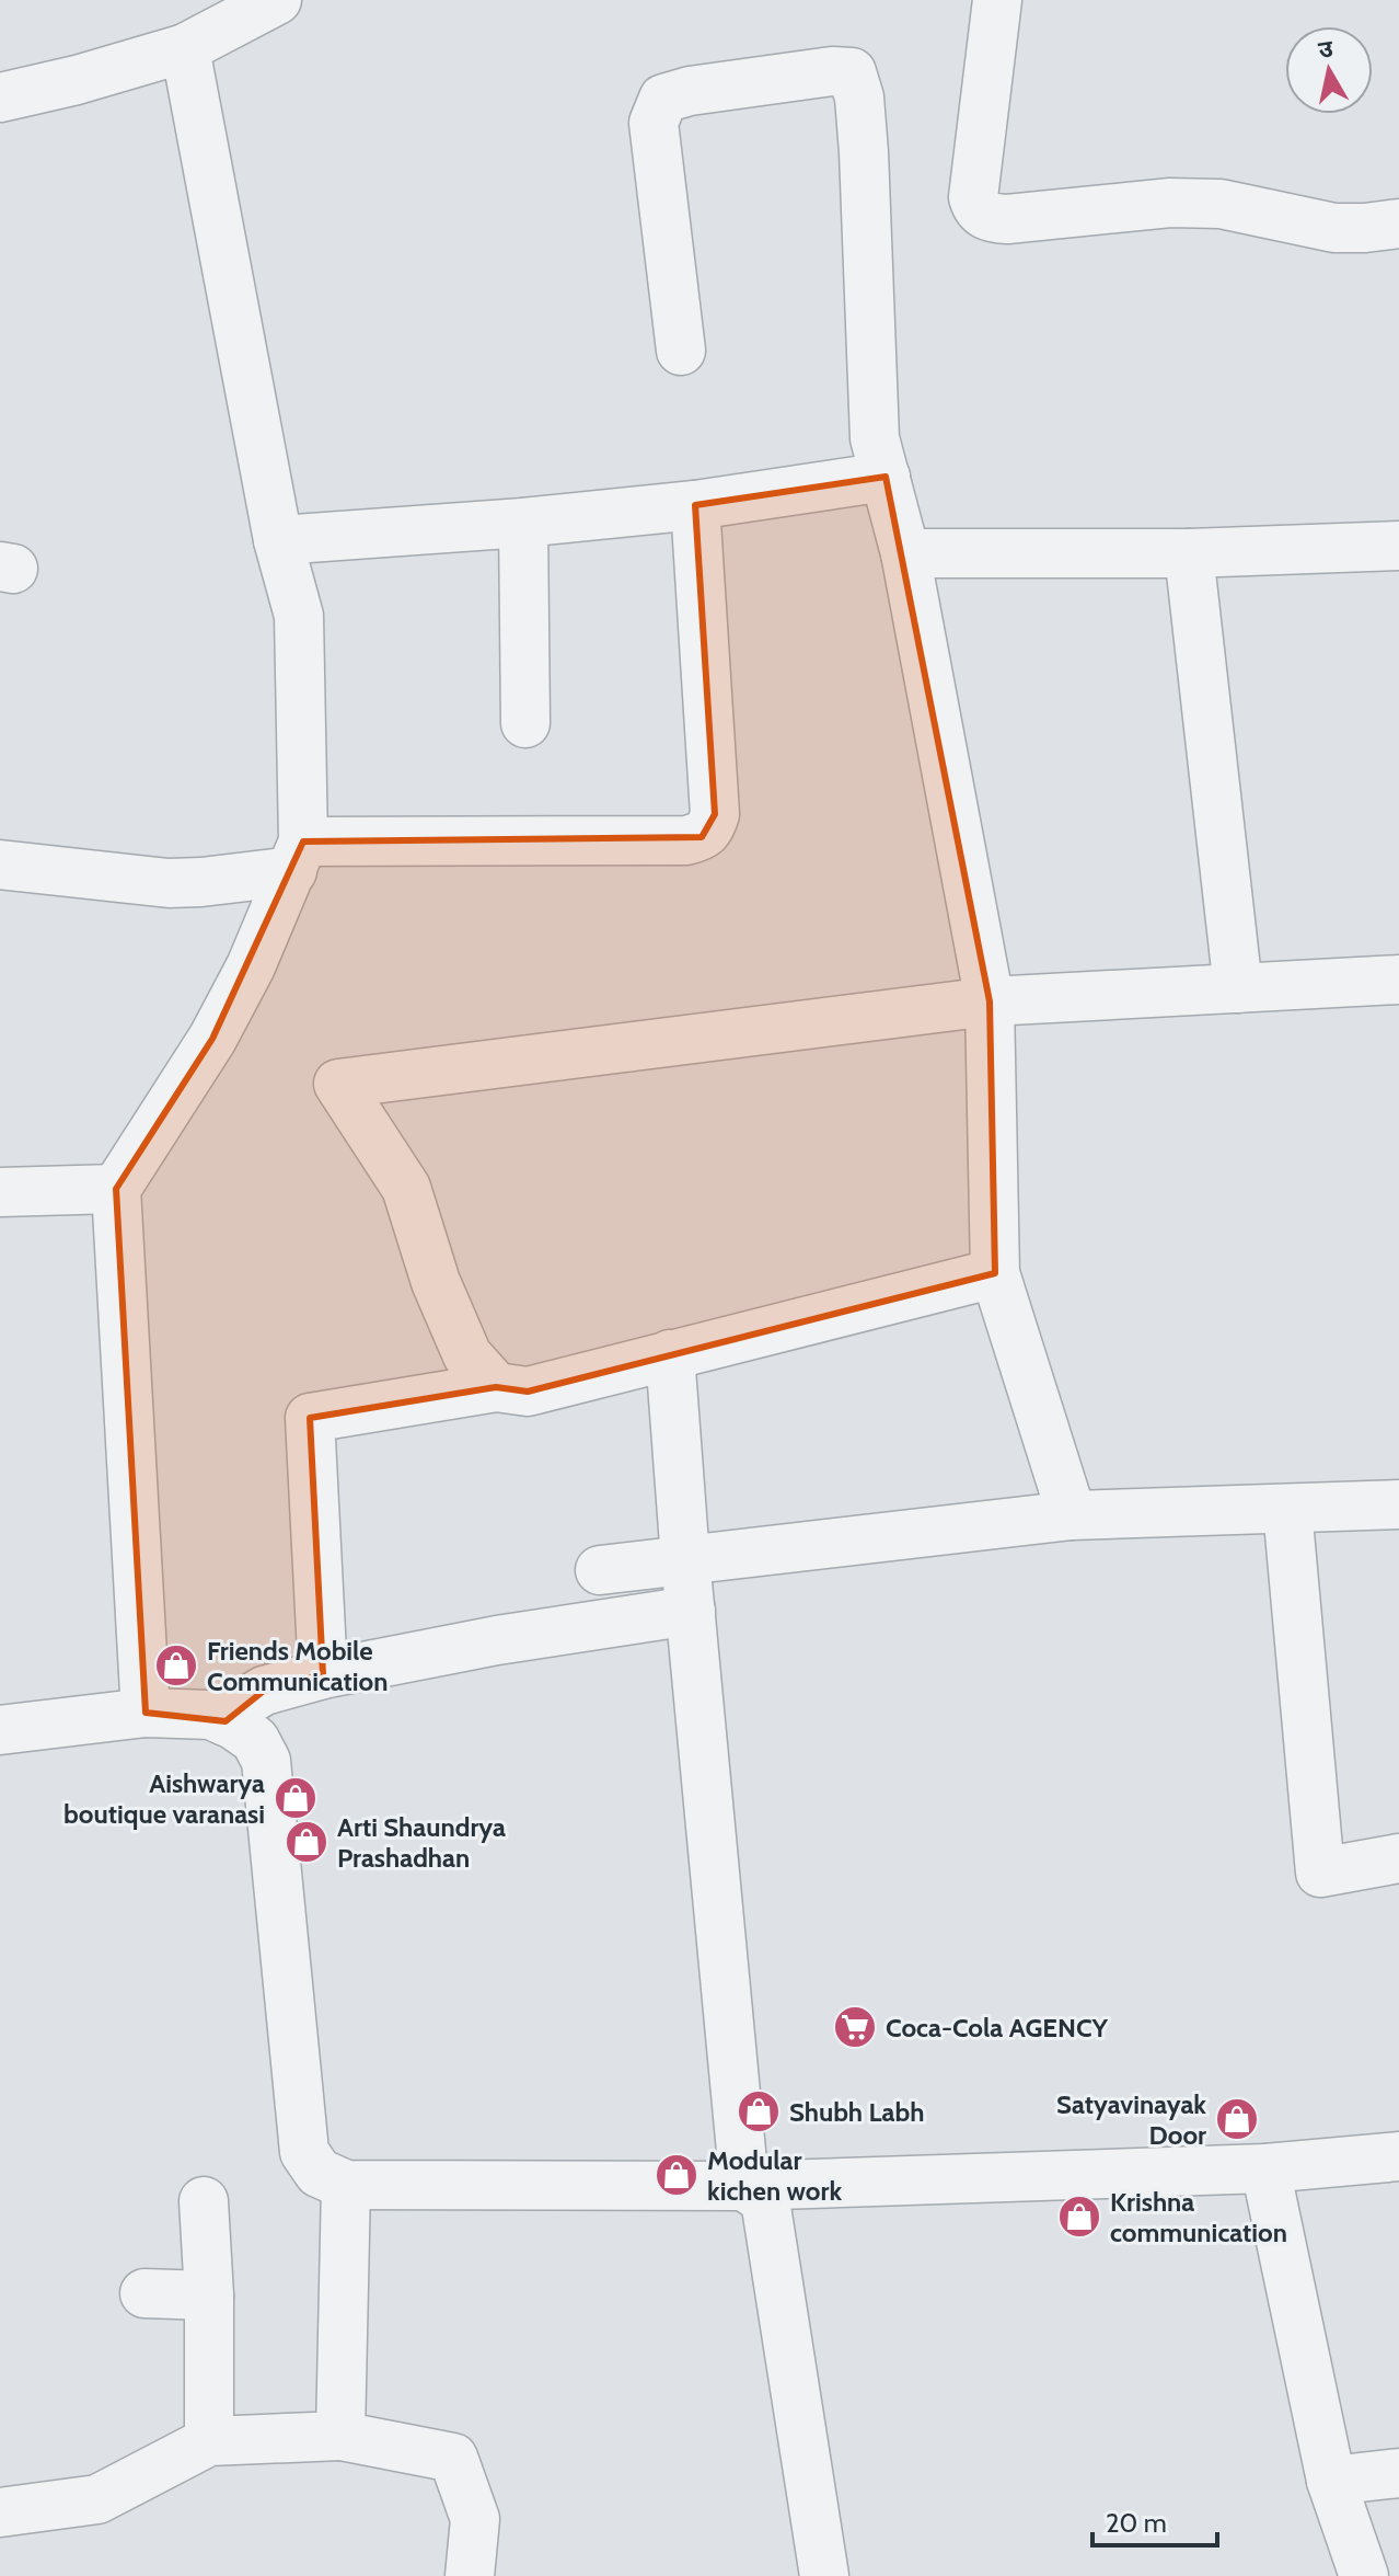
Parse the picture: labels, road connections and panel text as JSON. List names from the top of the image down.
{
  "places": {
    "shop": [
      "Friends Mobile Communication",
      "Aishwarya boutique varanasi",
      "Arti Shaundrya Prashadhan",
      "Shubh Labh",
      "Satyavinayak Door",
      "Modular kichen work",
      "Krishna communication"
    ],
    "supermarket": ["Coca-Cola AGENCY"]
  },
  "scale_bar": "20 m",
  "north": "top"
}
